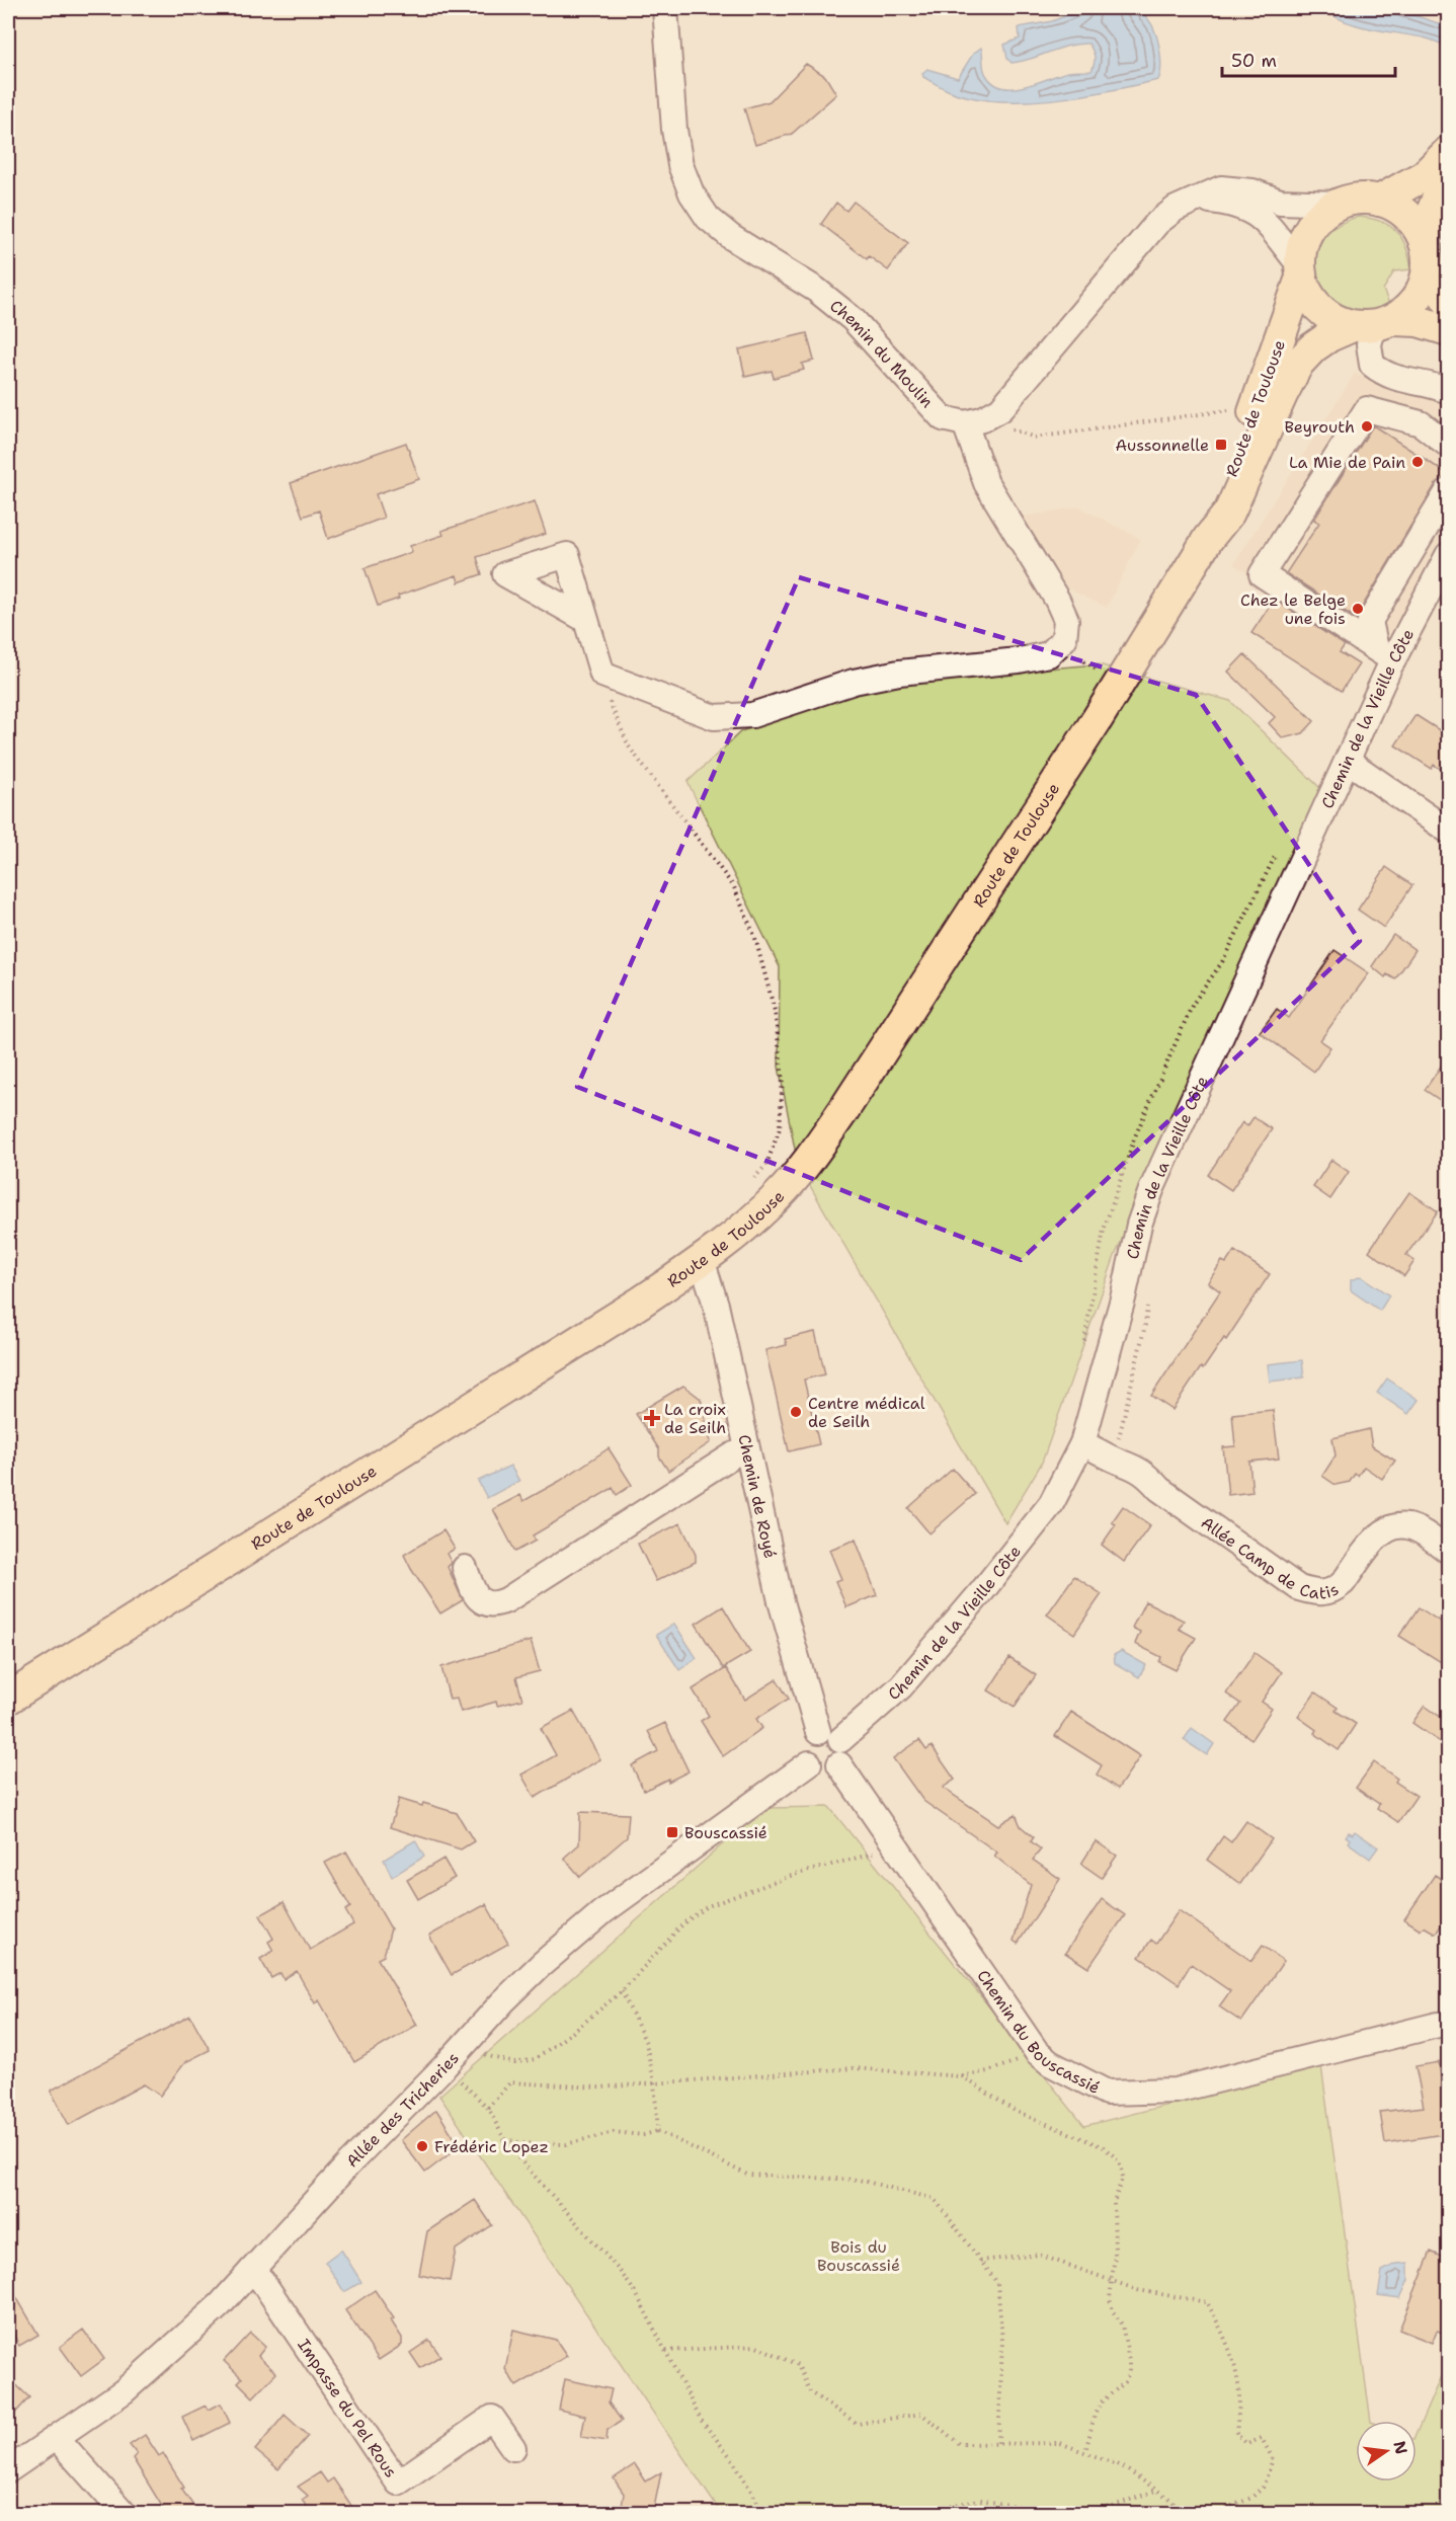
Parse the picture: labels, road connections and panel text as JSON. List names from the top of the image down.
{
  "streets": {
    "main road": ["Route de Toulouse"],
    "street": [
      "Chemin du Moulin",
      "Chemin de la Vieille Côte",
      "Chemin de Royé",
      "Allée Camp de Catis",
      "Chemin du Bouscassié",
      "Allée des Tricheries",
      "Impasse du Pel Rous"
    ]
  },
  "crossings": [
    ["Route de Toulouse", "Chemin de Royé"],
    ["Chemin de la Vieille Côte", "Chemin de Royé"],
    ["Chemin de la Vieille Côte", "Allée Camp de Catis"],
    ["Chemin de la Vieille Côte", "Chemin du Bouscassié"],
    ["Chemin de Royé", "Chemin du Bouscassié"],
    ["Allée des Tricheries", "Impasse du Pel Rous"]
  ],
  "parks": ["Bois du Bouscassié"],
  "places": {
    "other": [
      "Beyrouth",
      "La Mie de Pain",
      "Chez le Belge une fois",
      "Centre médical de Seilh",
      "Frédéric Lopez"
    ],
    "transit": ["Aussonnelle", "Bouscassié"],
    "health": ["La croix de Seilh"]
  },
  "scale_bar": "50 m",
  "north": "right"
}
